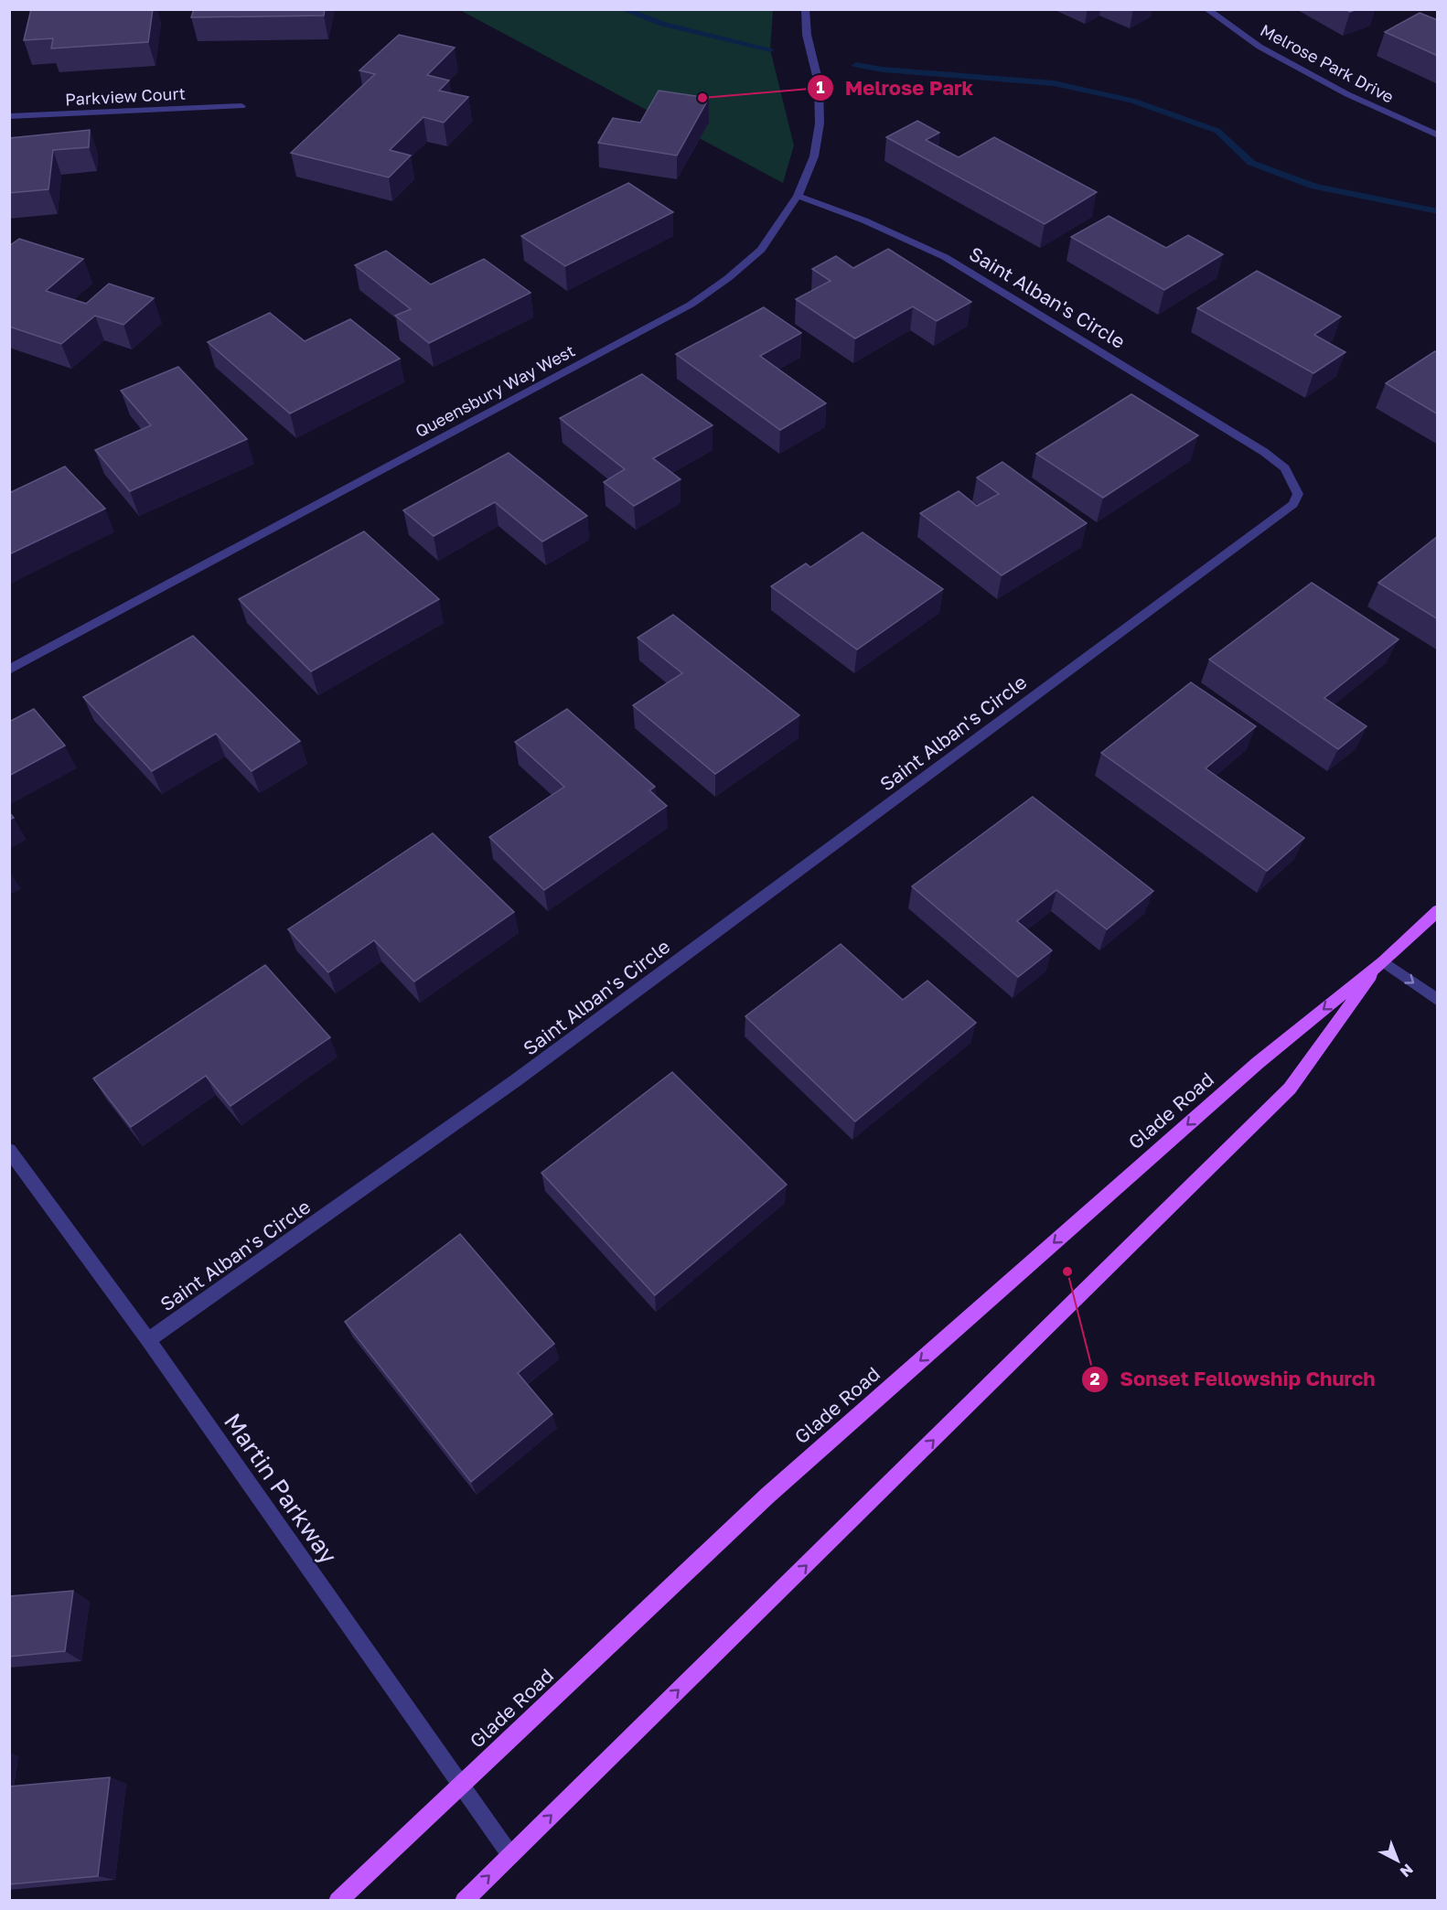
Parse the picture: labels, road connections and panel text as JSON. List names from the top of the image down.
{
  "streets": {
    "main road": ["Glade Road"],
    "street": [
      "Melrose Park Drive",
      "Parkview Court",
      "Saint Alban's Circle",
      "Queensbury Way West",
      "Martin Parkway"
    ]
  },
  "crossings": [
    ["Saint Alban's Circle", "Queensbury Way West"],
    ["Saint Alban's Circle", "Martin Parkway"],
    ["Glade Road", "Martin Parkway"]
  ],
  "places": ["Melrose Park", "Sonset Fellowship Church"],
  "north": "bottom right"
}
